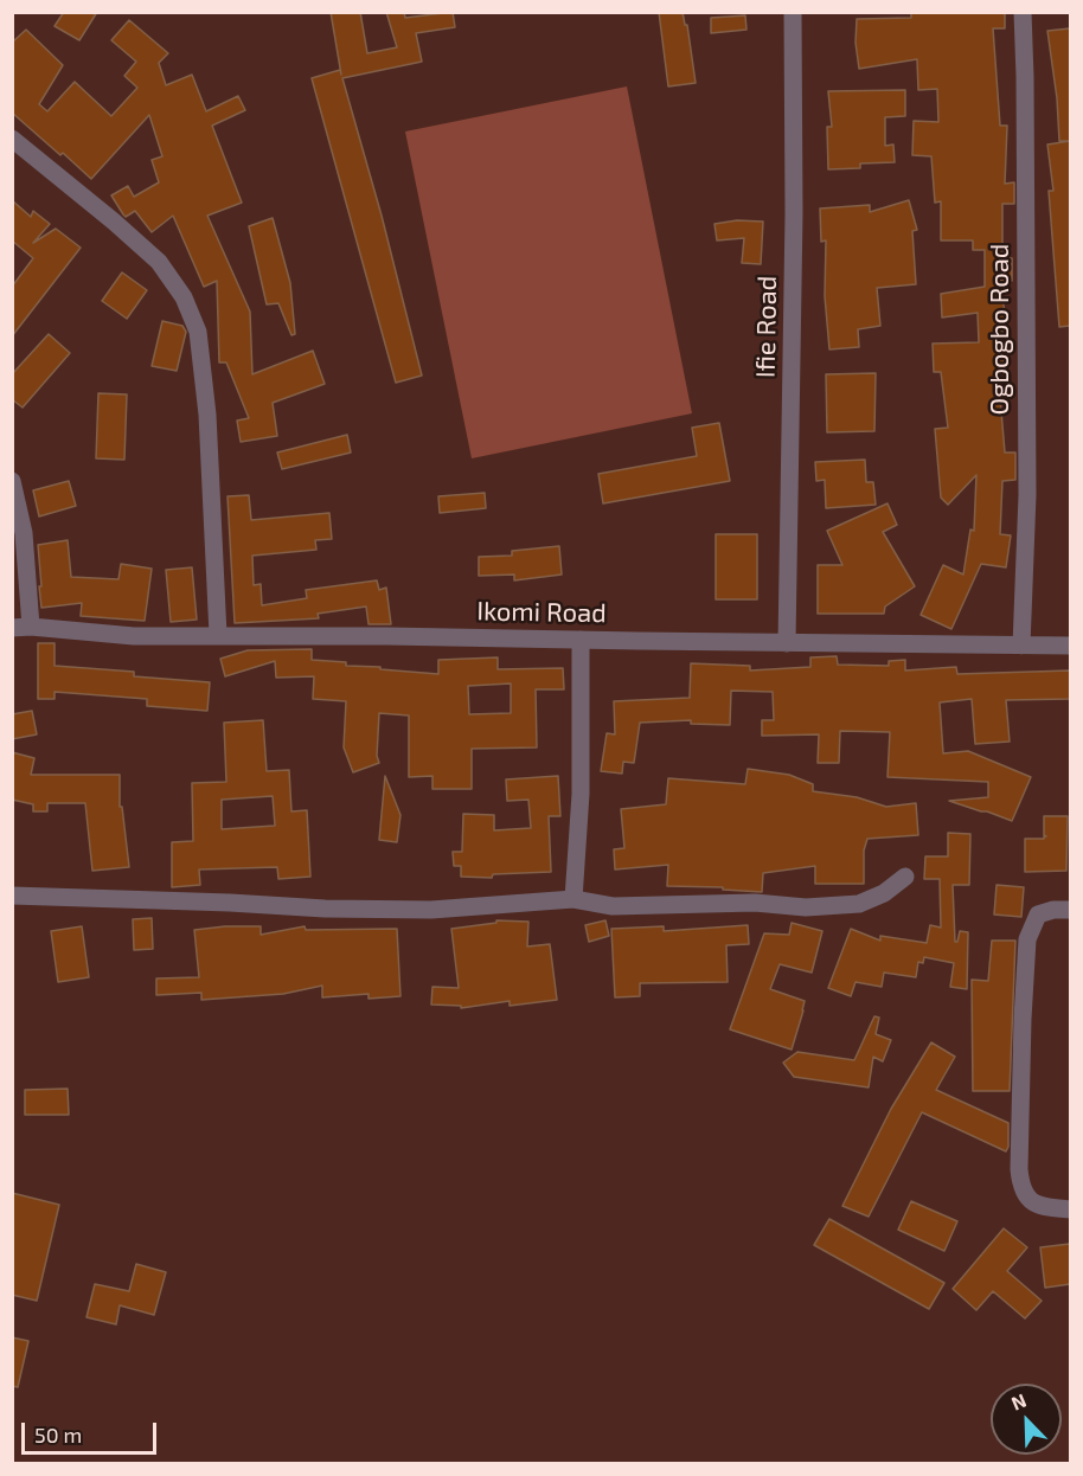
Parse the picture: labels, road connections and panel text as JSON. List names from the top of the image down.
{
  "streets": {
    "street": ["Ifie Road", "Ogbogbo Road", "Ikomi Road"]
  },
  "crossings": [
    ["Ifie Road", "Ikomi Road"],
    ["Ogbogbo Road", "Ikomi Road"]
  ],
  "scale_bar": "50 m",
  "north": "top left"
}
